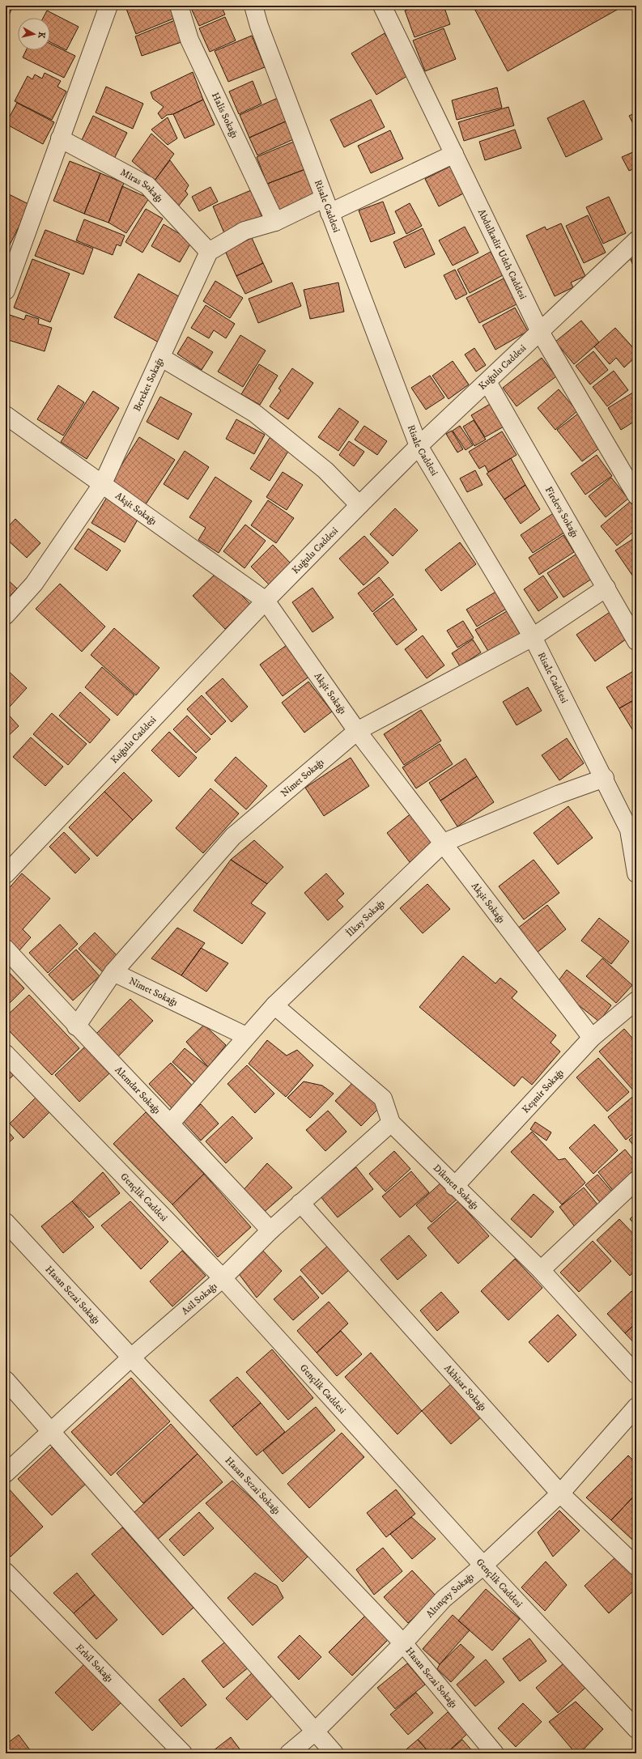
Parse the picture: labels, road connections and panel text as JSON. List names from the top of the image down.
{
  "streets": {
    "street": [
      "Halis Sokağı",
      "Miras Sokağı",
      "Risale Caddesi",
      "Abdulkadir Udeh Caddesi",
      "Kuğulu Caddesi",
      "Bereket Sokağı",
      "Akşit Sokağı",
      "Firdevs Sokağı",
      "Nimet Sokağı",
      "İlkay Sokağı",
      "Alemdar Sokağı",
      "Keşmir Sokağı",
      "Dikmen Sokağı",
      "Gençlik Caddesi",
      "Hasan Sezai Sokağı",
      "Asil Sokağı",
      "Akhisar Sokağı",
      "Altınçay Sokağı",
      "Erbil Sokağı"
    ]
  },
  "crossings": [
    ["Miras Sokağı", "Bereket Sokağı"],
    ["Risale Caddesi", "Kuğulu Caddesi"],
    ["Risale Caddesi", "Nimet Sokağı"],
    ["Risale Caddesi", "İlkay Sokağı"],
    ["Abdulkadir Udeh Caddesi", "Kuğulu Caddesi"],
    ["Kuğulu Caddesi", "Akşit Sokağı"],
    ["Kuğulu Caddesi", "Firdevs Sokağı"],
    ["Bereket Sokağı", "Akşit Sokağı"],
    ["Akşit Sokağı", "Nimet Sokağı"],
    ["Akşit Sokağı", "İlkay Sokağı"],
    ["Akşit Sokağı", "Keşmir Sokağı"],
    ["Firdevs Sokağı", "Nimet Sokağı"],
    ["Nimet Sokağı", "İlkay Sokağı"],
    ["Nimet Sokağı", "Alemdar Sokağı"],
    ["İlkay Sokağı", "Alemdar Sokağı"],
    ["İlkay Sokağı", "Dikmen Sokağı"],
    ["Alemdar Sokağı", "Asil Sokağı"],
    ["Keşmir Sokağı", "Dikmen Sokağı"],
    ["Dikmen Sokağı", "Asil Sokağı"],
    ["Gençlik Caddesi", "Asil Sokağı"],
    ["Gençlik Caddesi", "Altınçay Sokağı"],
    ["Hasan Sezai Sokağı", "Asil Sokağı"],
    ["Hasan Sezai Sokağı", "Altınçay Sokağı"],
    ["Asil Sokağı", "Akhisar Sokağı"],
    ["Akhisar Sokağı", "Altınçay Sokağı"]
  ],
  "north": "right"
}
